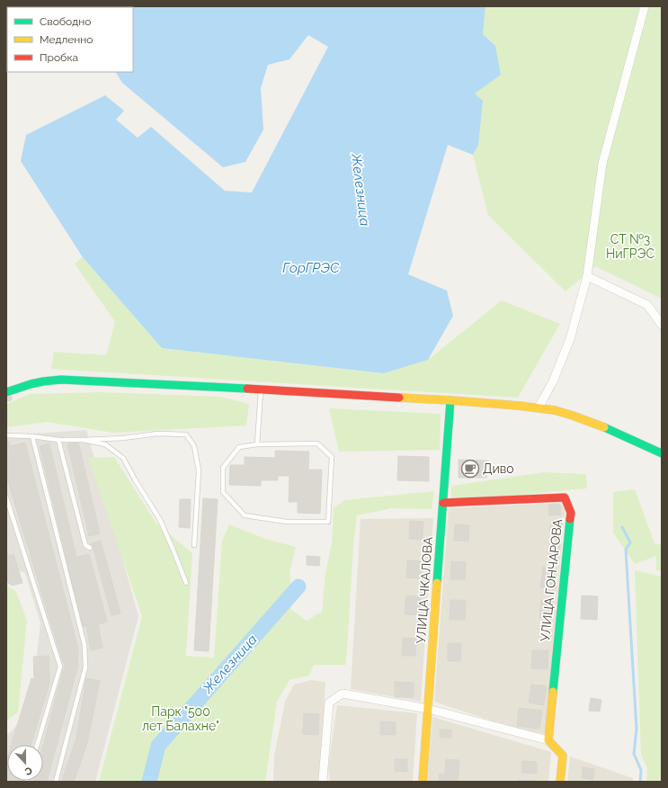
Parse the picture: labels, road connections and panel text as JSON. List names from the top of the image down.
{
  "streets": {
    "street": ["УЛИЦА ГОНЧАРОВА", "УЛИЦА ЧКАЛОВА"]
  },
  "crossings": [
    ["УЛИЦА ГОНЧАРОВА", "УЛИЦА ЧКАЛОВА"]
  ],
  "water": ["Железница", "ГорГРЭС"],
  "parks": ["СТ №3 НиГРЭС", "Парк \"500 лет Балахне\""],
  "places": {
    "cafe": ["Диво"]
  },
  "legend": ["Свободно", "Медленно", "Пробка"],
  "north": "bottom"
}
